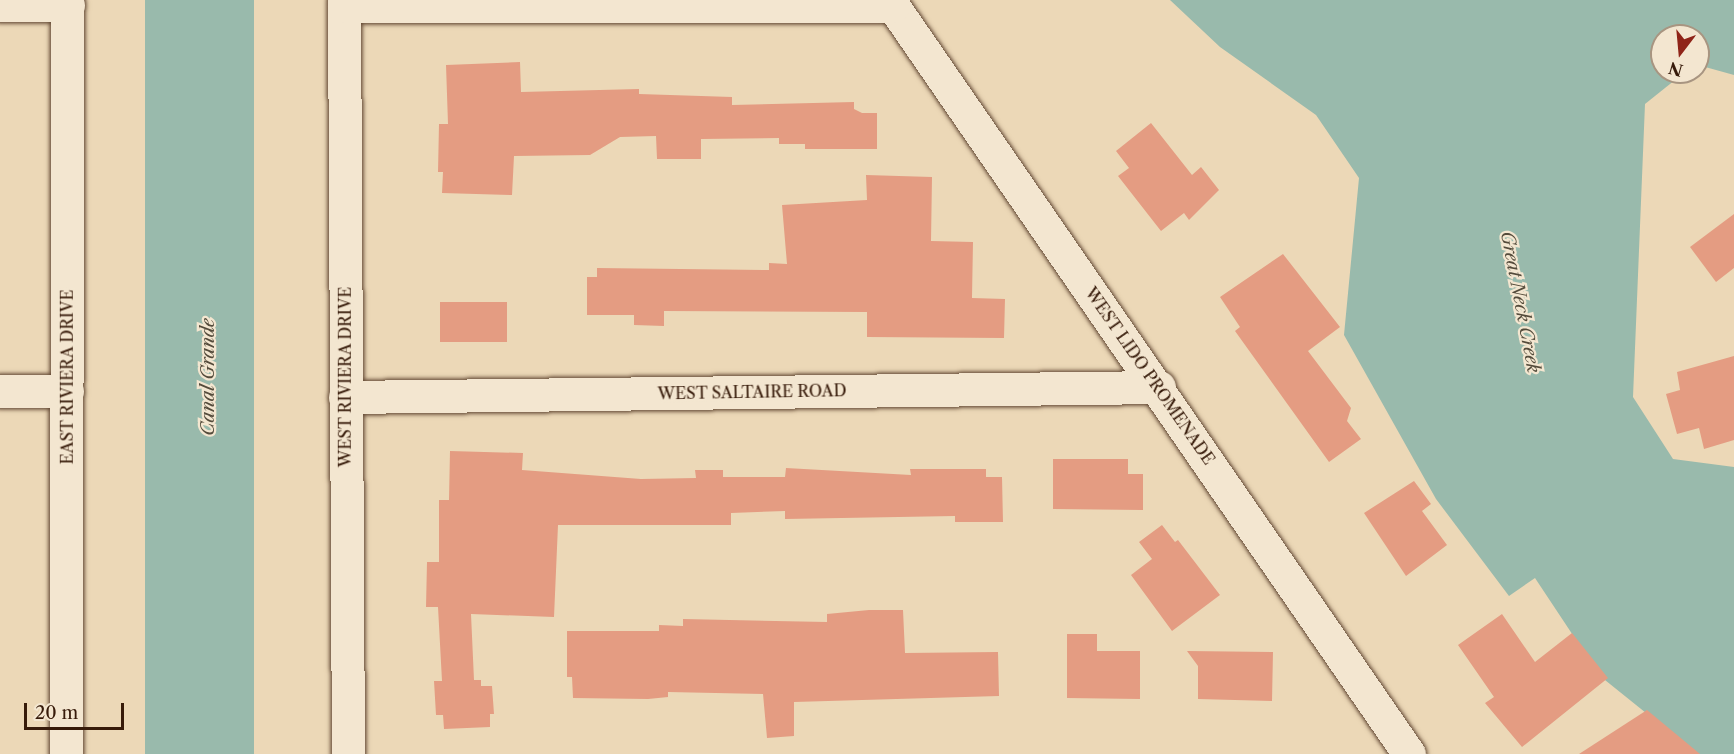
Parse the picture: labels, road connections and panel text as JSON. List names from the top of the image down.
{
  "streets": {
    "street": [
      "WEST LIDO PROMENADE",
      "EAST RIVIERA DRIVE",
      "WEST RIVIERA DRIVE",
      "WEST SALTAIRE ROAD"
    ]
  },
  "crossings": [
    ["WEST LIDO PROMENADE", "WEST SALTAIRE ROAD"],
    ["WEST RIVIERA DRIVE", "WEST SALTAIRE ROAD"]
  ],
  "water": ["Great Neck Creek", "Canal Grande"],
  "scale_bar": "20 m",
  "north": "bottom"
}
